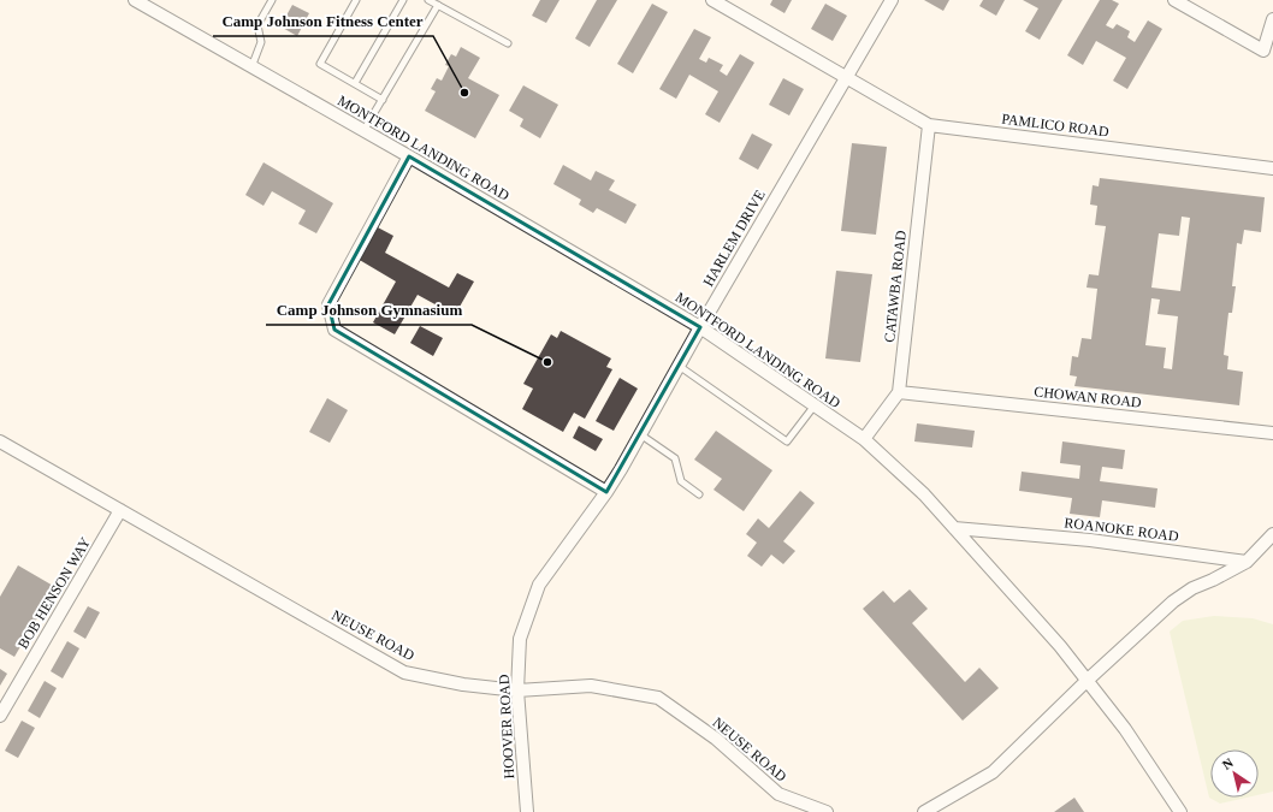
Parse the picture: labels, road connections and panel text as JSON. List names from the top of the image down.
{
  "streets": {
    "street": [
      "PAMLICO ROAD",
      "MONTFORD LANDING ROAD",
      "HARLEM DRIVE",
      "CATAWBA ROAD",
      "CHOWAN ROAD",
      "ROANOKE ROAD",
      "BOB HENSON WAY",
      "NEUSE ROAD",
      "HOOVER ROAD"
    ]
  },
  "crossings": [
    ["PAMLICO ROAD", "HARLEM DRIVE"],
    ["PAMLICO ROAD", "CATAWBA ROAD"],
    ["MONTFORD LANDING ROAD", "HARLEM DRIVE"],
    ["MONTFORD LANDING ROAD", "ROANOKE ROAD"],
    ["HARLEM DRIVE", "HOOVER ROAD"],
    ["CATAWBA ROAD", "CHOWAN ROAD"],
    ["BOB HENSON WAY", "NEUSE ROAD"],
    ["NEUSE ROAD", "HOOVER ROAD"]
  ],
  "places": ["Camp Johnson Fitness Center", "Camp Johnson Gymnasium"],
  "north": "top left"
}
